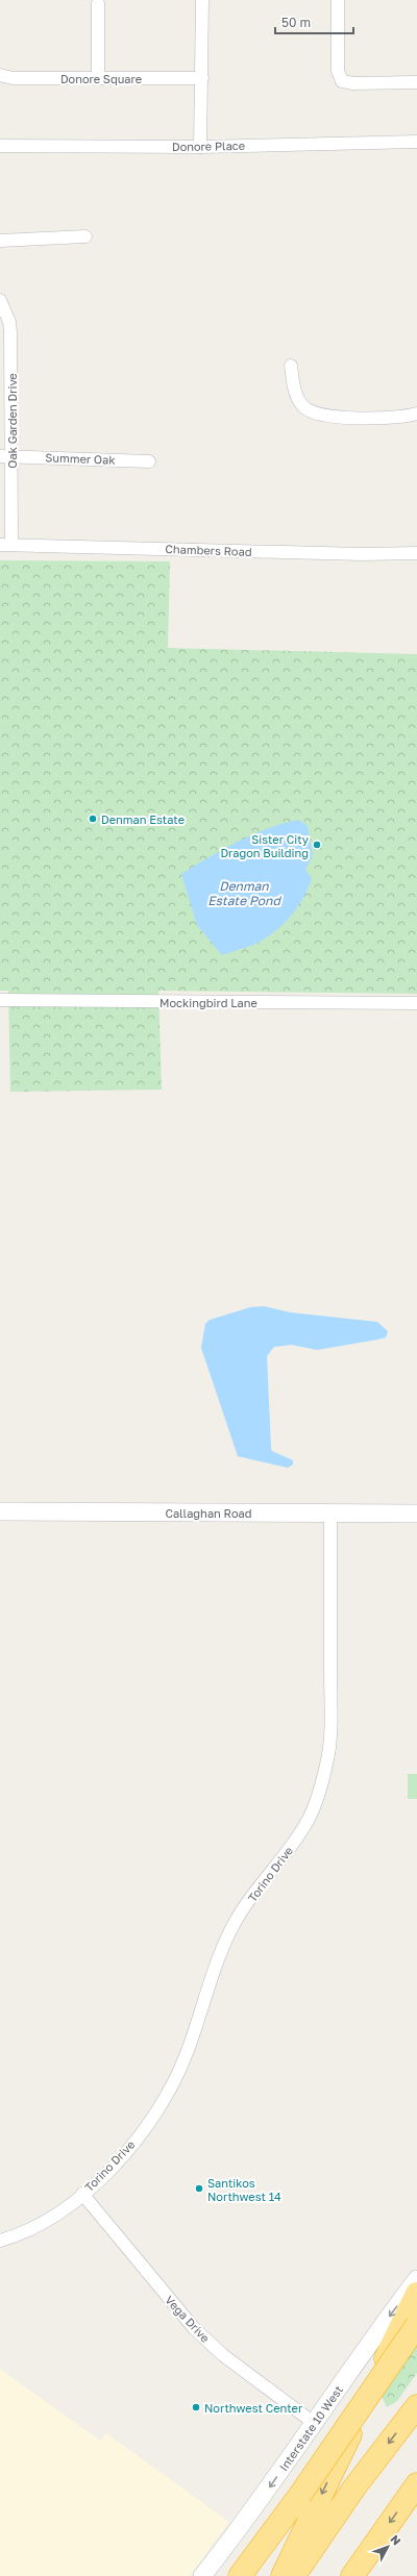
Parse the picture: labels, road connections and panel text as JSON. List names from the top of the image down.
{
  "streets": {
    "main road": ["Callaghan Road", "Interstate 10 West"],
    "street": [
      "Donore Square",
      "Donore Place",
      "Oak Garden Drive",
      "Summer Oak",
      "Chambers Road",
      "Mockingbird Lane",
      "Torino Drive",
      "Vega Drive"
    ]
  },
  "crossings": [
    ["Oak Garden Drive", "Summer Oak"],
    ["Oak Garden Drive", "Chambers Road"],
    ["Callaghan Road", "Torino Drive"],
    ["Torino Drive", "Vega Drive"],
    ["Vega Drive", "Interstate 10 West"]
  ],
  "one_way": ["Interstate 10 West"],
  "water": ["Denman Estate Pond"],
  "places": [
    "Denman Estate",
    "Sister City Dragon Building",
    "Santikos Northwest 14",
    "Northwest Center"
  ],
  "scale_bar": "50 m",
  "north": "top right"
}
